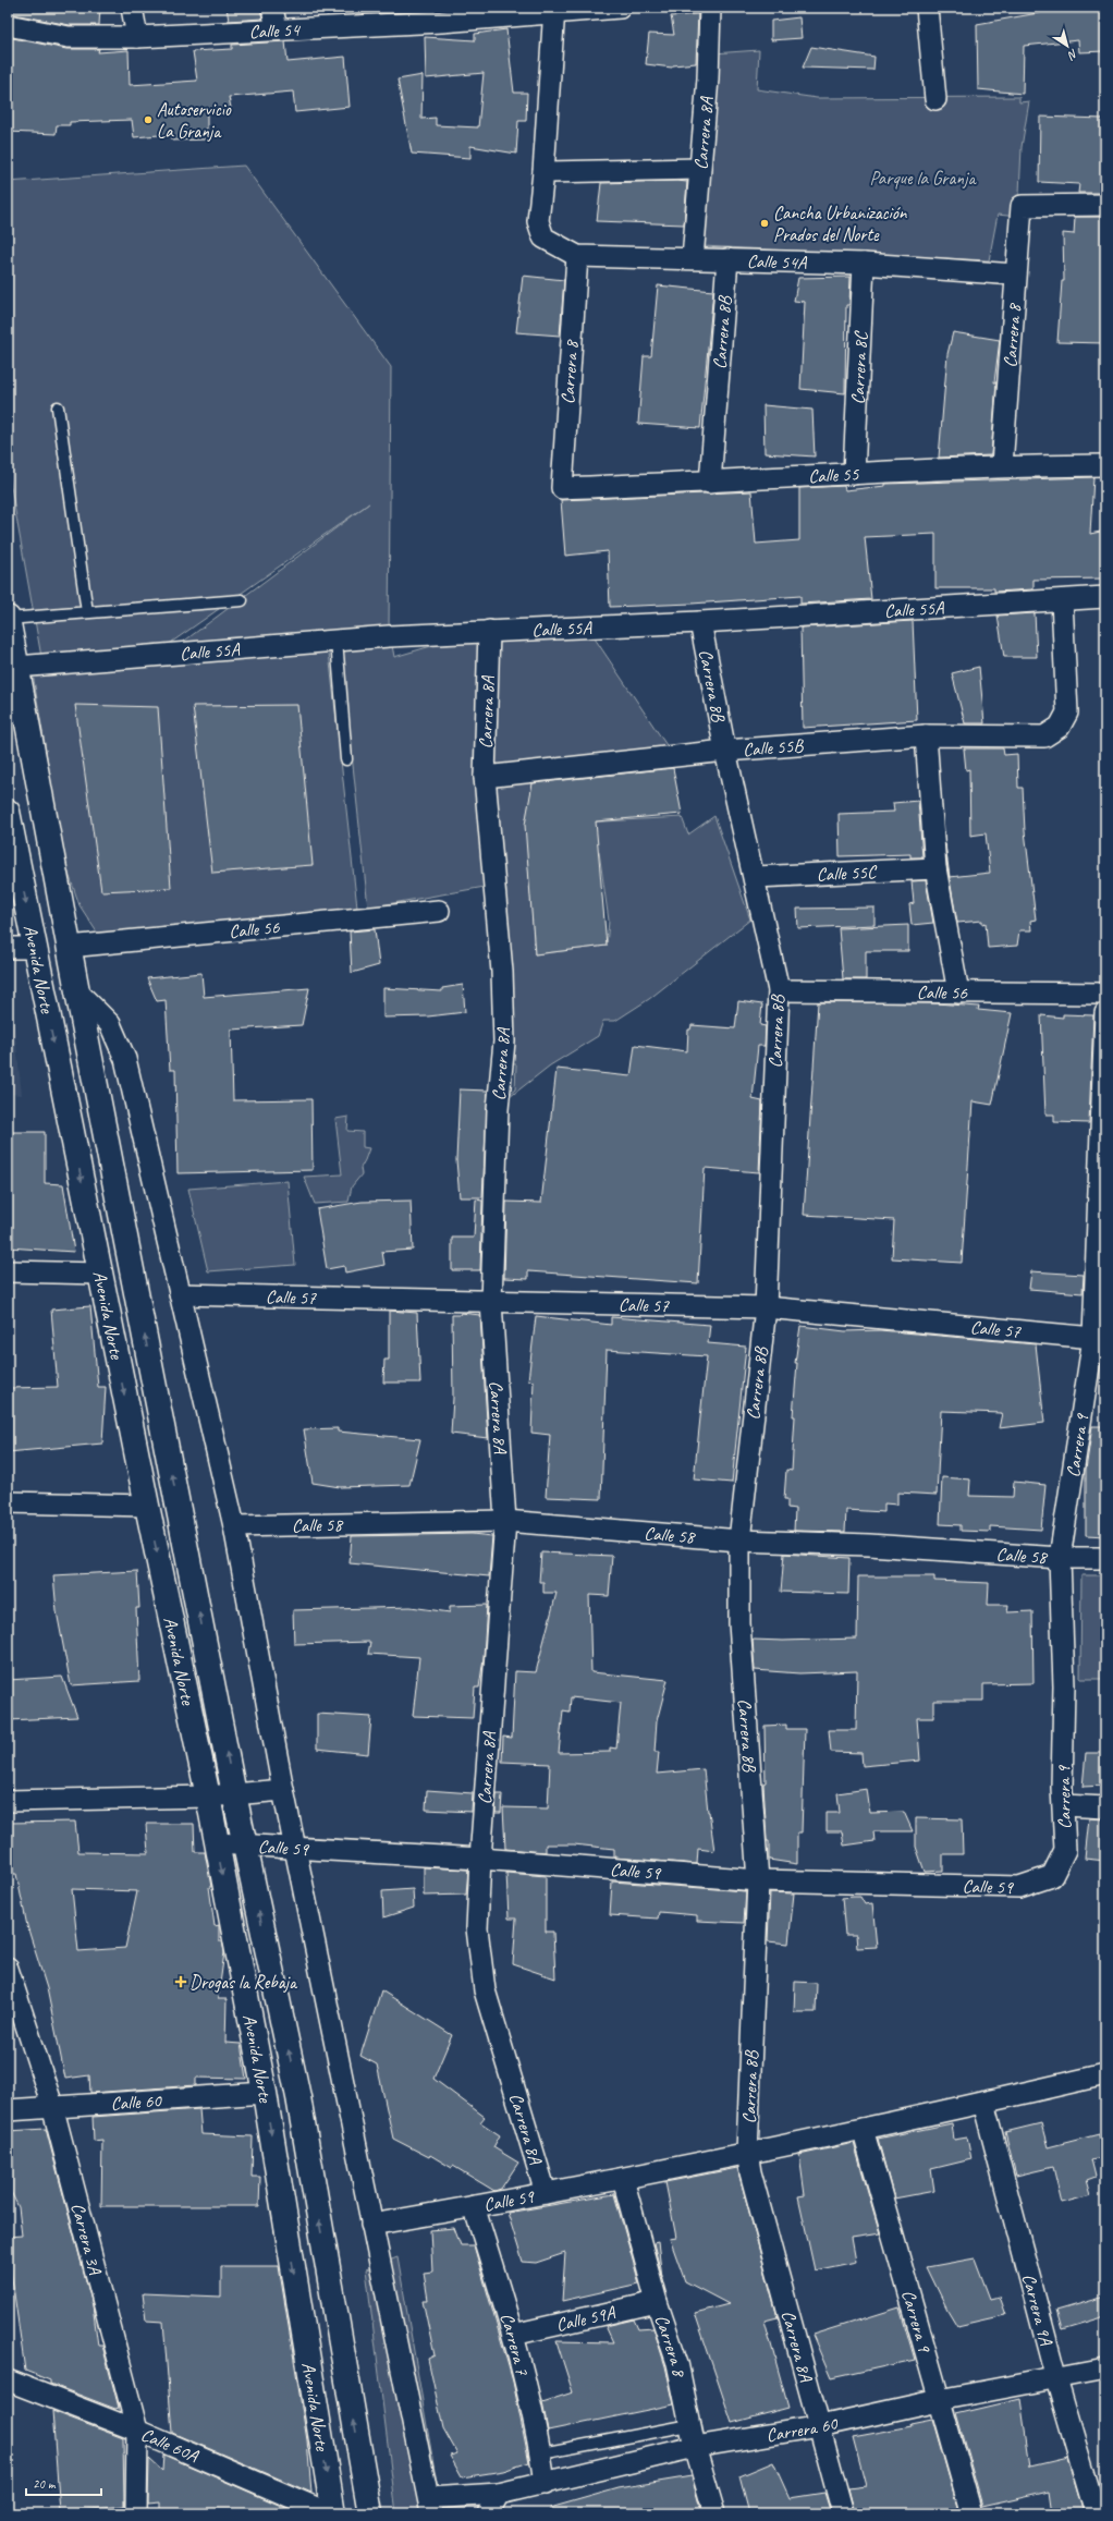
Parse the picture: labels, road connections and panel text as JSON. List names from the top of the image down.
{
  "streets": {
    "main road": ["Avenida Norte"],
    "street": [
      "Calle 54",
      "Carrera 8A",
      "Calle 54A",
      "Carrera 8B",
      "Carrera 8",
      "Carrera 8C",
      "Calle 55",
      "Calle 55A",
      "Calle 55B",
      "Calle 55C",
      "Calle 56",
      "Calle 57",
      "Carrera 9",
      "Calle 58",
      "Calle 59",
      "Calle 60",
      "Carrera 3A",
      "Carrera 9A",
      "Calle 59A",
      "Carrera 7",
      "Carrera 60",
      "Calle 60A"
    ]
  },
  "crossings": [
    ["Carrera 8A", "Calle 54A"],
    ["Carrera 8A", "Carrera 8B"],
    ["Carrera 8A", "Calle 55A"],
    ["Carrera 8A", "Calle 55B"],
    ["Carrera 8A", "Calle 57"],
    ["Carrera 8A", "Calle 58"],
    ["Carrera 8A", "Calle 59"],
    ["Carrera 8A", "Carrera 60"],
    ["Calle 54A", "Carrera 8B"],
    ["Calle 54A", "Carrera 8"],
    ["Calle 54A", "Carrera 8C"],
    ["Carrera 8B", "Calle 55"],
    ["Carrera 8B", "Calle 55A"],
    ["Carrera 8B", "Calle 55B"],
    ["Carrera 8B", "Calle 55C"],
    ["Carrera 8B", "Calle 56"],
    ["Carrera 8B", "Calle 57"],
    ["Carrera 8B", "Calle 58"],
    ["Carrera 8B", "Calle 59"],
    ["Carrera 8", "Calle 55"],
    ["Carrera 8", "Calle 59"],
    ["Carrera 8", "Calle 59A"],
    ["Carrera 8", "Carrera 60"],
    ["Carrera 8C", "Calle 55"],
    ["Calle 55A", "Calle 55B"],
    ["Calle 55A", "Avenida Norte"],
    ["Calle 56", "Avenida Norte"],
    ["Avenida Norte", "Calle 57"],
    ["Avenida Norte", "Calle 58"],
    ["Avenida Norte", "Calle 59"],
    ["Avenida Norte", "Calle 60"],
    ["Avenida Norte", "Carrera 60"],
    ["Calle 57", "Carrera 9"],
    ["Carrera 9", "Calle 58"],
    ["Carrera 9", "Calle 59"],
    ["Carrera 9", "Carrera 60"],
    ["Calle 59", "Carrera 9A"],
    ["Calle 59", "Carrera 7"],
    ["Calle 60", "Carrera 3A"],
    ["Carrera 3A", "Calle 60A"],
    ["Carrera 9A", "Carrera 60"],
    ["Calle 59A", "Carrera 7"],
    ["Carrera 7", "Carrera 60"]
  ],
  "parks": ["Parque la Granja"],
  "places": {
    "other": ["Autoservicio La Granja", "Cancha Urbanización Prados del Norte"],
    "health": ["Drogas la Rebaja"]
  },
  "scale_bar": "20 m",
  "north": "bottom right"
}
